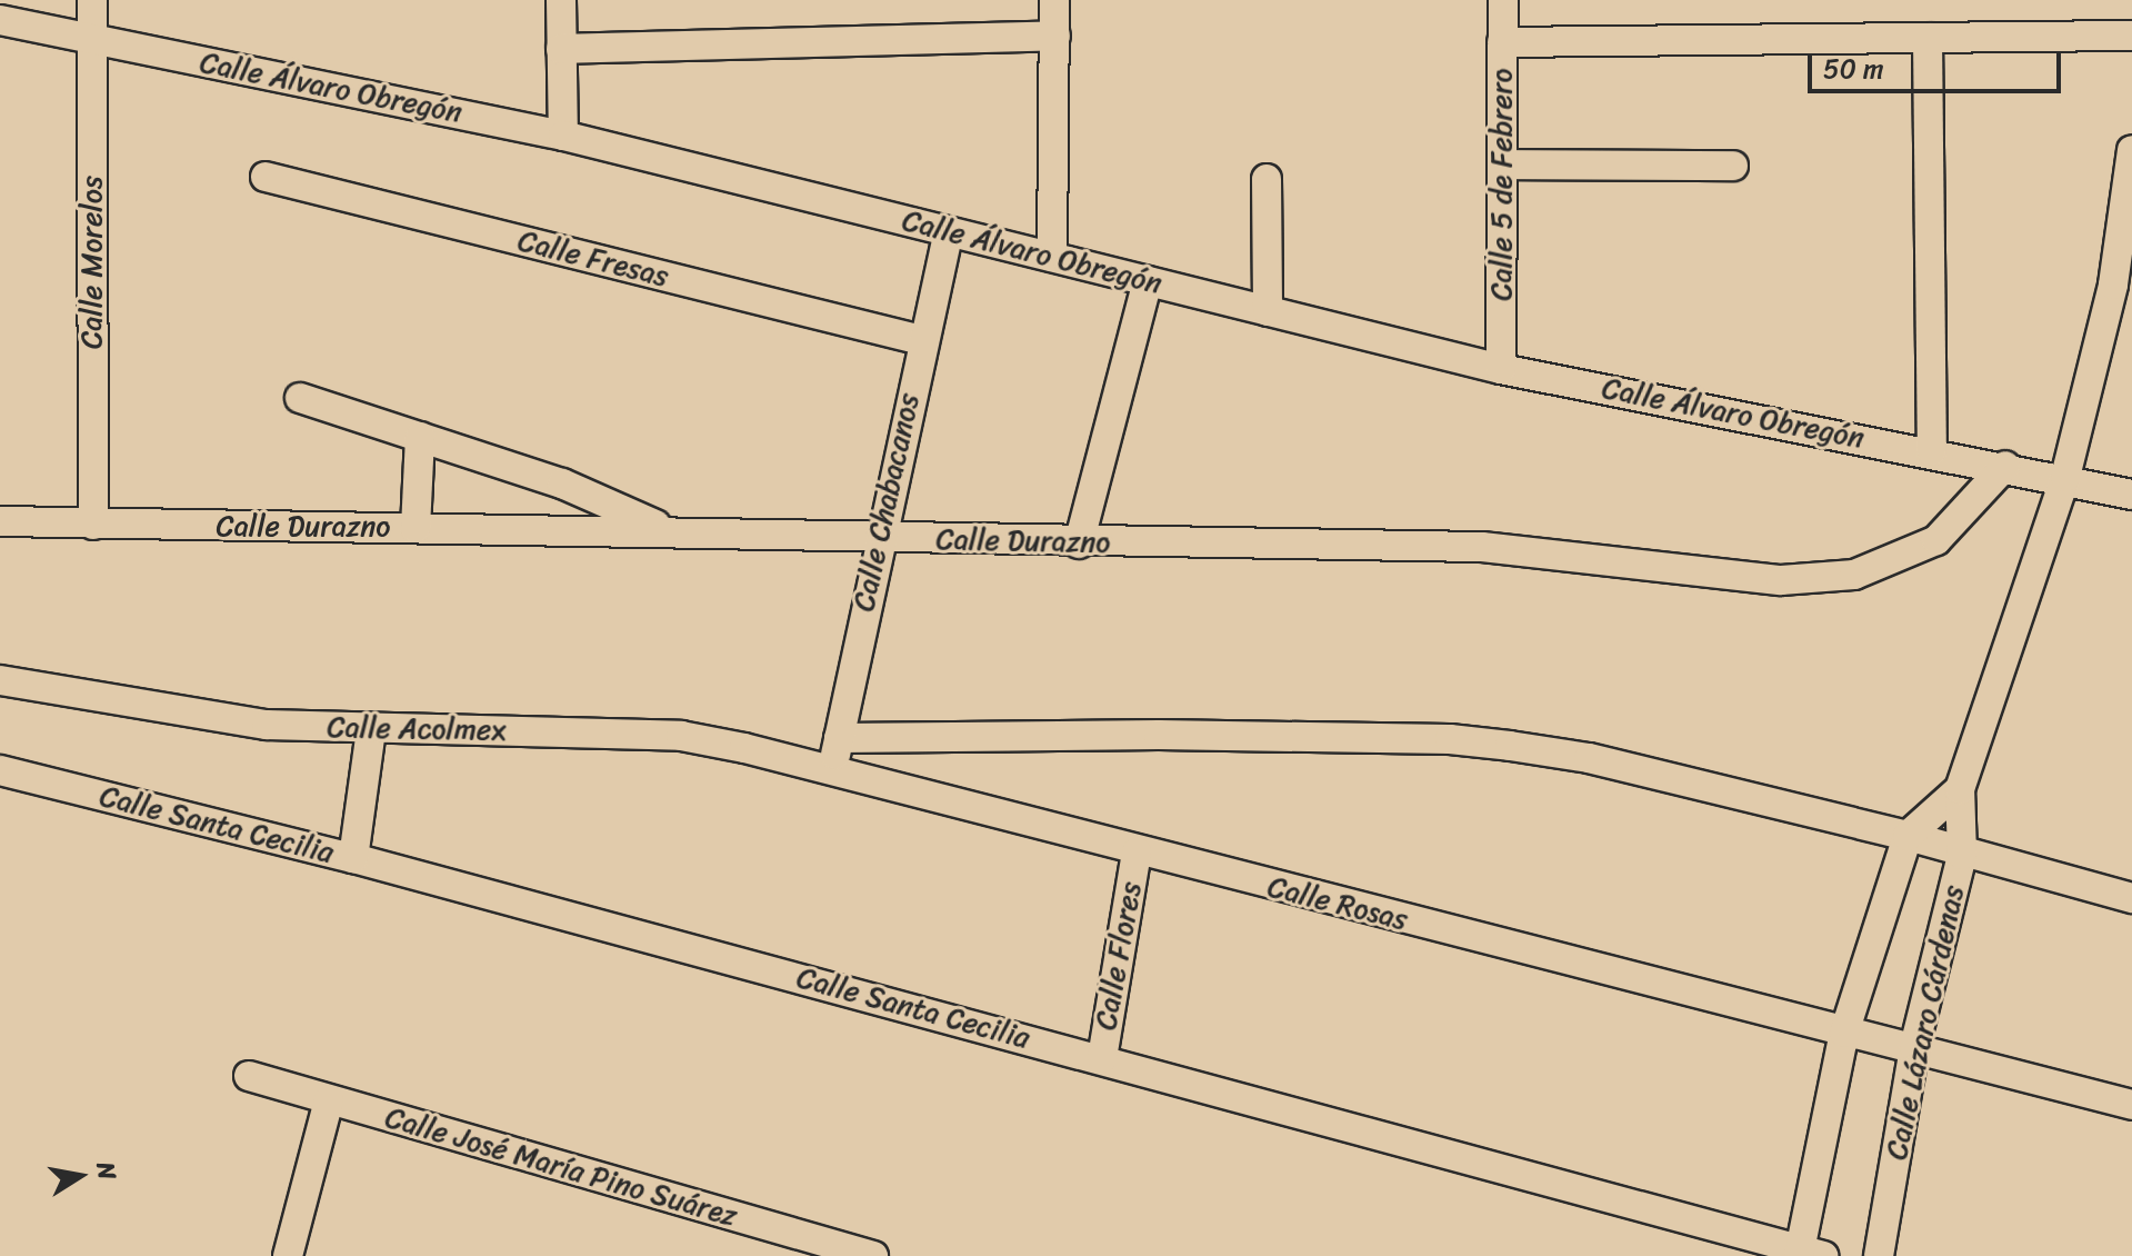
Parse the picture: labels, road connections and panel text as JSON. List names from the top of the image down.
{
  "streets": {
    "street": [
      "Calle Álvaro Obregón",
      "Calle 5 de Febrero",
      "Calle Fresas",
      "Calle Morelos",
      "Calle Chabacanos",
      "Calle Durazno",
      "Calle Acolmex",
      "Calle Santa Cecilia",
      "Calle Rosas",
      "Calle Flores",
      "Calle Lázaro Cárdenas",
      "Calle José María Pino Suárez"
    ]
  },
  "crossings": [
    ["Calle Álvaro Obregón", "Calle 5 de Febrero"],
    ["Calle Álvaro Obregón", "Calle Morelos"],
    ["Calle Álvaro Obregón", "Calle Chabacanos"],
    ["Calle Álvaro Obregón", "Calle Durazno"],
    ["Calle Álvaro Obregón", "Calle Lázaro Cárdenas"],
    ["Calle Fresas", "Calle Chabacanos"],
    ["Calle Morelos", "Calle Durazno"],
    ["Calle Chabacanos", "Calle Durazno"],
    ["Calle Chabacanos", "Calle Acolmex"],
    ["Calle Chabacanos", "Calle Rosas"],
    ["Calle Acolmex", "Calle Rosas"],
    ["Calle Santa Cecilia", "Calle Flores"],
    ["Calle Santa Cecilia", "Calle Lázaro Cárdenas"],
    ["Calle Rosas", "Calle Flores"],
    ["Calle Rosas", "Calle Lázaro Cárdenas"]
  ],
  "scale_bar": "50 m",
  "north": "right"
}
